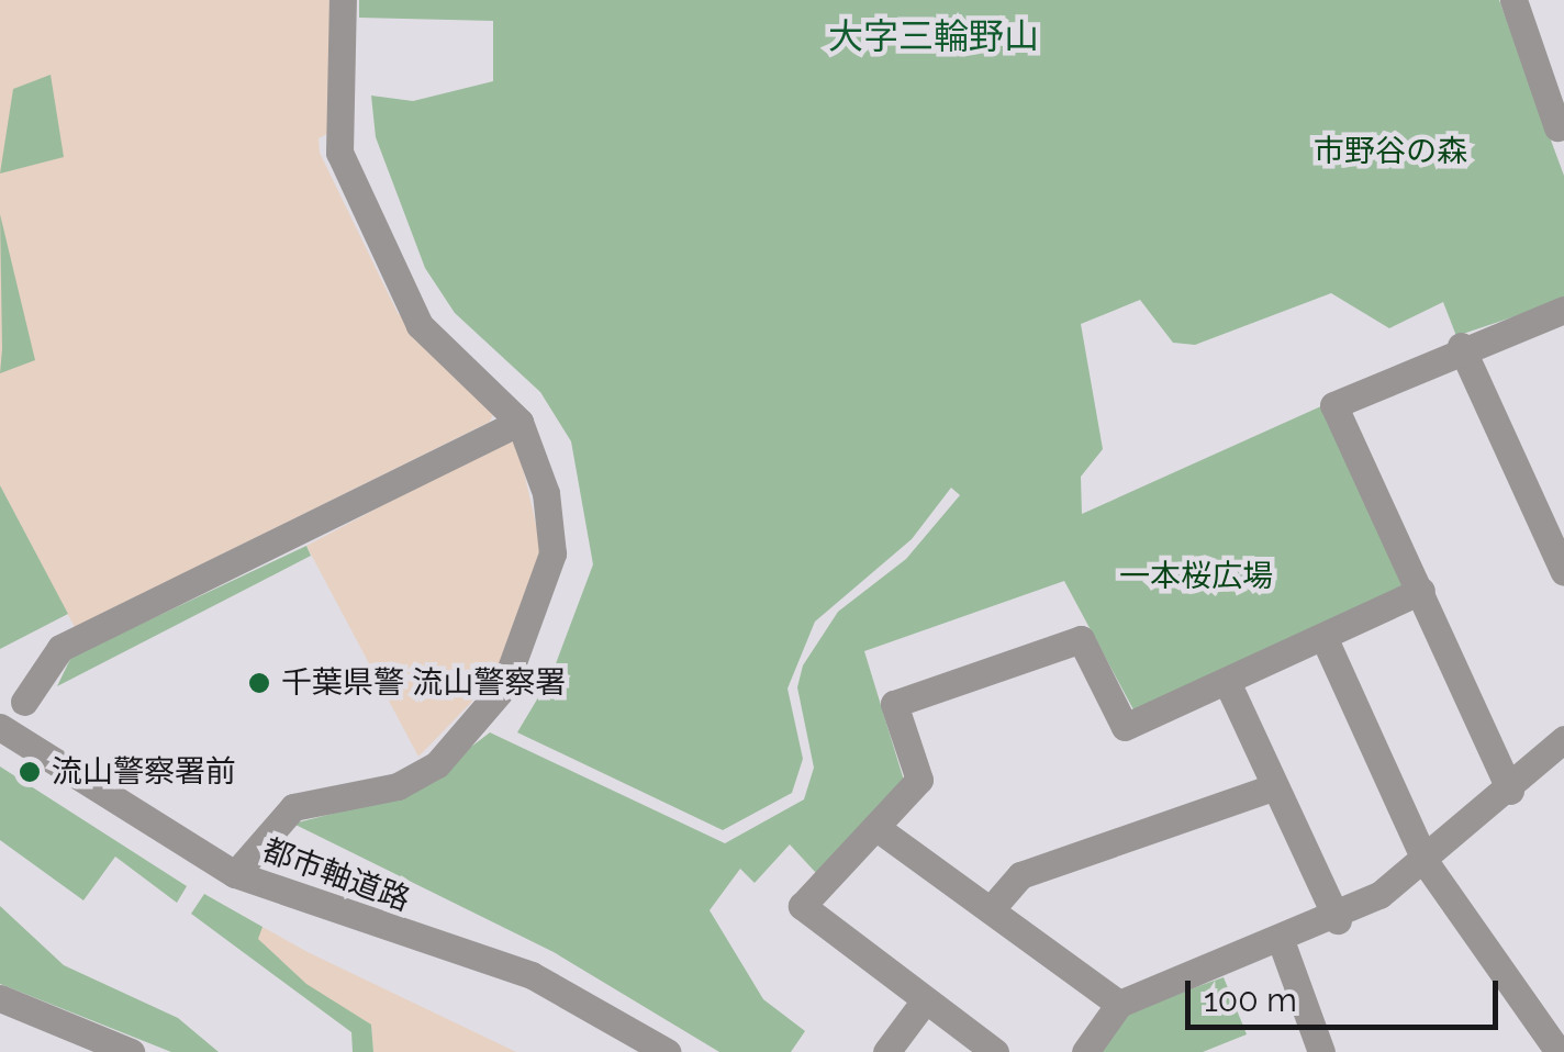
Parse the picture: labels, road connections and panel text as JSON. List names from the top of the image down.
{
  "streets": {
    "street": ["都市軸道路"]
  },
  "districts": ["大字三輪野山"],
  "parks": ["市野谷の森", "一本桜広場"],
  "places": ["千葉県警 流山警察署", "流山警察署前"],
  "scale_bar": "100 m"
}
